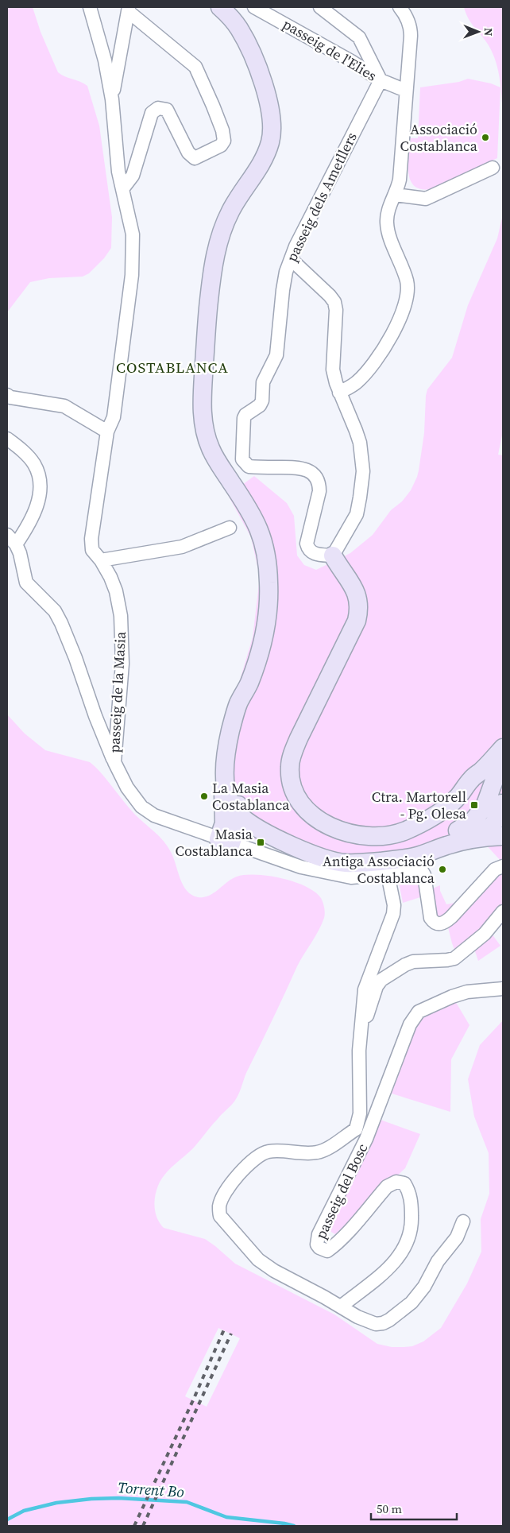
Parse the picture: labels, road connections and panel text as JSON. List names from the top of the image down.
{
  "streets": {
    "street": [
      "passeig de l'Elies",
      "passeig dels Ametllers",
      "passeig de la Masia",
      "passeig del Bosc"
    ]
  },
  "crossings": [
    ["passeig de l'Elies", "passeig dels Ametllers"]
  ],
  "districts": ["COSTABLANCA"],
  "water": ["Torrent Bo"],
  "places": {
    "other": ["Associació Costablanca", "La Masia Costablanca", "Antiga Associació Costablanca"],
    "transit": ["Ctra. Martorell - Pg. Olesa", "Masia Costablanca"]
  },
  "scale_bar": "50 m",
  "north": "right"
}
